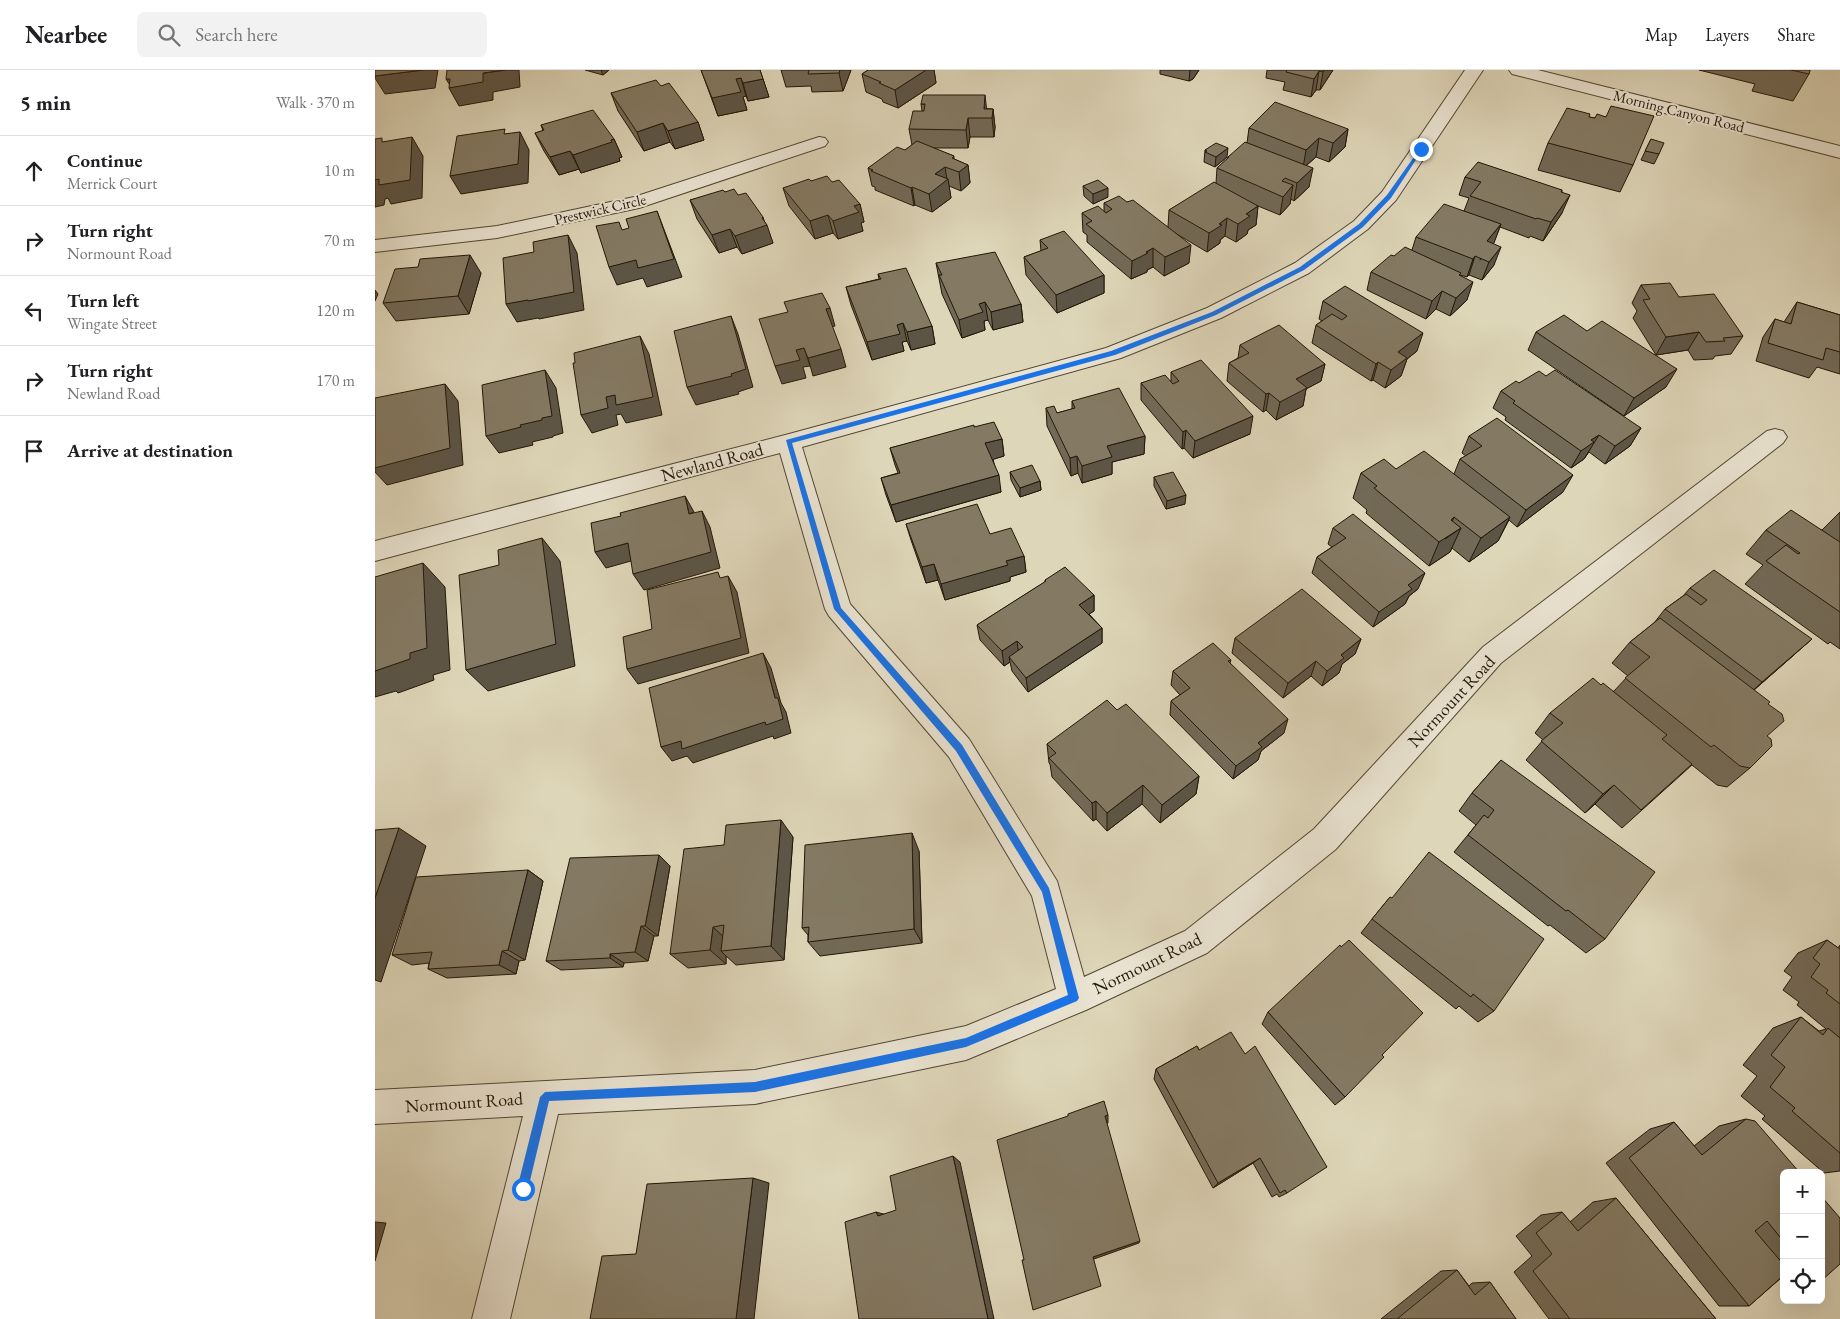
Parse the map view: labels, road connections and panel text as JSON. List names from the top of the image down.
{
  "streets": {
    "street": [
      "Morning Canyon Road",
      "Prestwick Circle",
      "Newland Road",
      "Normount Road"
    ]
  },
  "page": {
    "header": "Nearbee",
    "search": "Search here",
    "nav": ["Map", "Layers", "Share"],
    "heading": ["5 min", "Walk · 370 m"],
    "list": [
      ["Continue", "Merrick Court", "10 m"],
      ["Turn right", "Normount Road", "70 m"],
      ["Turn left", "Wingate Street", "120 m"],
      ["Turn right", "Newland Road", "170 m"],
      "Arrive at destination"
    ],
    "map_buttons": ["+", "−"]
  }
}
